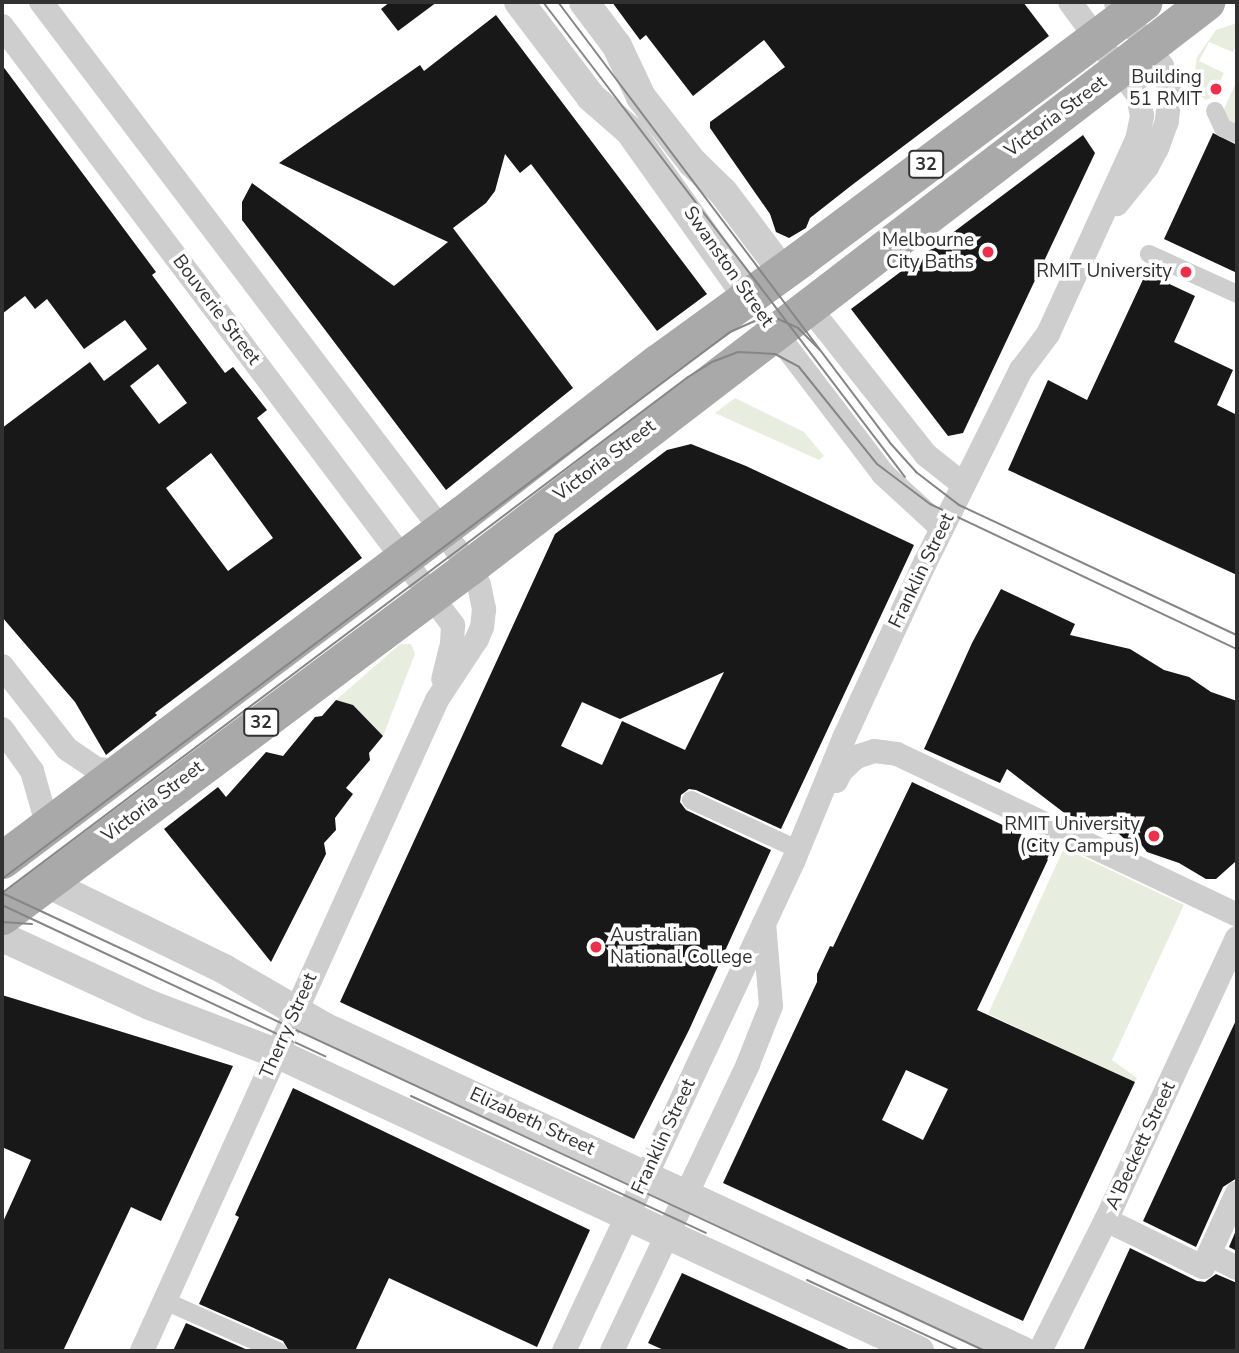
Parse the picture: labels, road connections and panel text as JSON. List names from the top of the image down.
{
  "streets": {
    "main road": [
      "Victoria Street",
      "32",
      "Swanston Street",
      "Elizabeth Street"
    ],
    "street": [
      "Bouverie Street",
      "Franklin Street",
      "Therry Street",
      "A'Beckett Street"
    ]
  },
  "crossings": [
    ["Victoria Street", "Swanston Street"],
    ["Victoria Street", "Bouverie Street"],
    ["Victoria Street", "Franklin Street"],
    ["Victoria Street", "Therry Street"],
    ["Victoria Street", "Elizabeth Street"],
    ["Swanston Street", "Franklin Street"],
    ["Bouverie Street", "Therry Street"],
    ["Franklin Street", "Elizabeth Street"],
    ["Therry Street", "Elizabeth Street"]
  ],
  "places": [
    "Building 51 RMIT",
    "Melbourne City Baths",
    "RMIT University",
    "RMIT University (City Campus)",
    "Australian National College"
  ]
}
